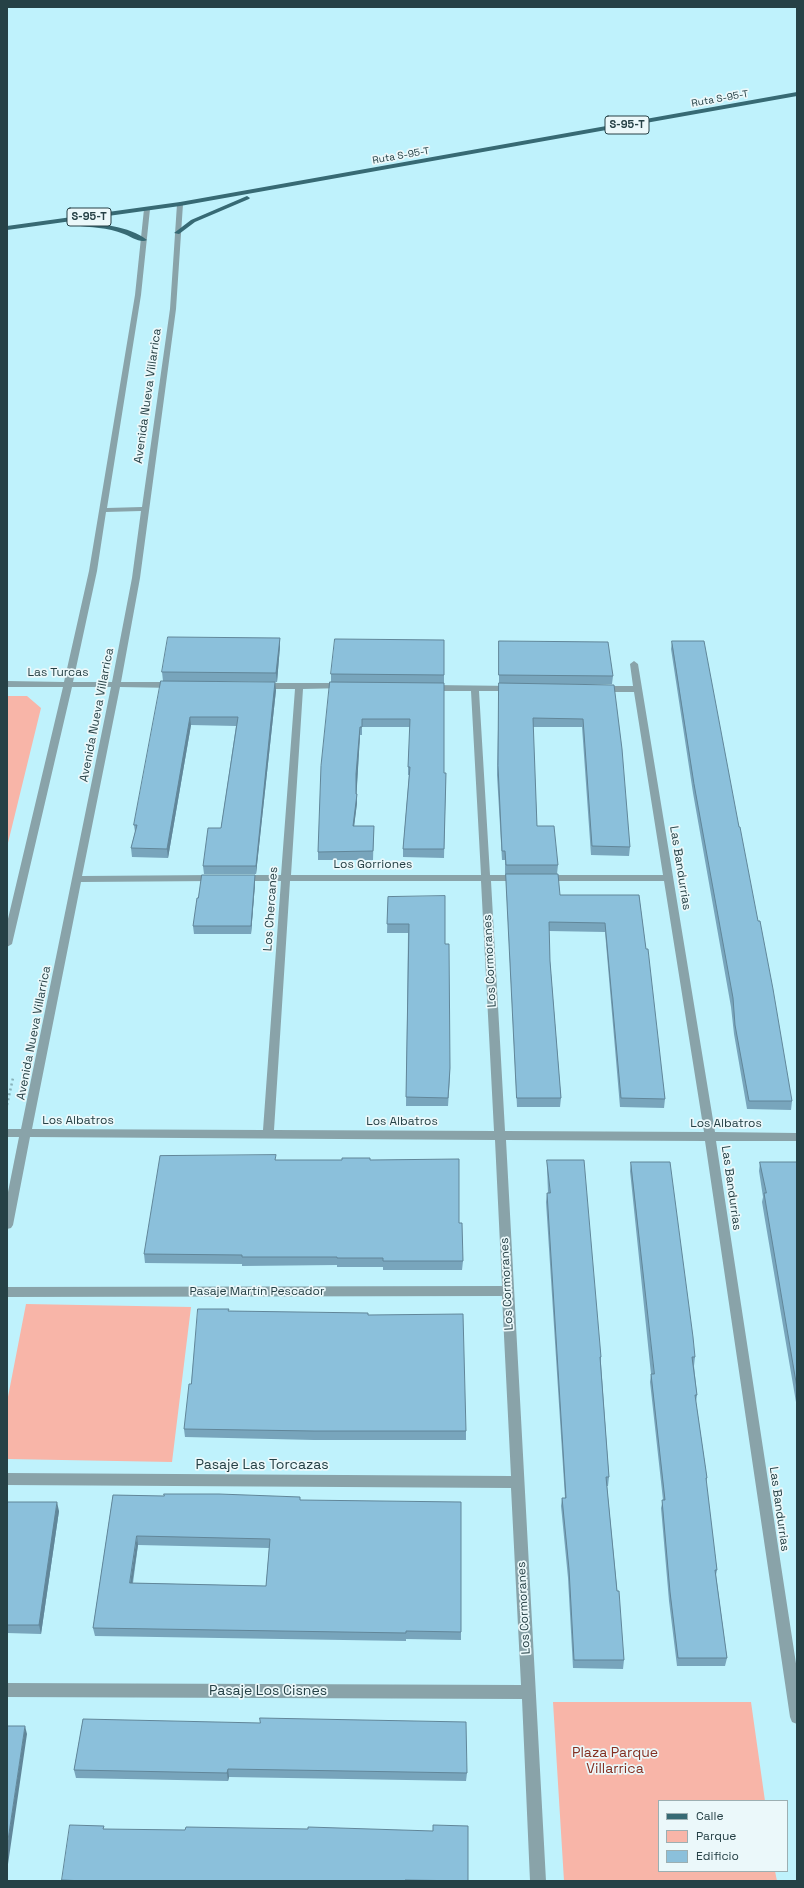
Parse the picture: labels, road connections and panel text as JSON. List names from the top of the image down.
{
  "streets": {
    "main road": ["Ruta S-95-T", "S-95-T"],
    "street": [
      "Avenida Nueva Villarrica",
      "Las Turcas",
      "Los Gorriones",
      "Las Bandurrias",
      "Los Chercanes",
      "Los Cormoranes",
      "Los Albatros",
      "Pasaje Martín Pescador",
      "Pasaje Las Torcazas",
      "Pasaje Los Cisnes"
    ]
  },
  "crossings": [
    ["Ruta S-95-T", "Avenida Nueva Villarrica"],
    ["Avenida Nueva Villarrica", "Las Turcas"],
    ["Avenida Nueva Villarrica", "Los Gorriones"],
    ["Avenida Nueva Villarrica", "Los Albatros"],
    ["Los Gorriones", "Las Bandurrias"],
    ["Los Gorriones", "Los Chercanes"],
    ["Los Gorriones", "Los Cormoranes"],
    ["Las Bandurrias", "Los Albatros"],
    ["Los Chercanes", "Los Albatros"],
    ["Los Cormoranes", "Los Albatros"],
    ["Los Cormoranes", "Pasaje Martín Pescador"],
    ["Los Cormoranes", "Pasaje Las Torcazas"],
    ["Los Cormoranes", "Pasaje Los Cisnes"]
  ],
  "parks": ["Plaza Parque Villarrica"],
  "legend": ["Calle", "Parque", "Edificio"]
}
